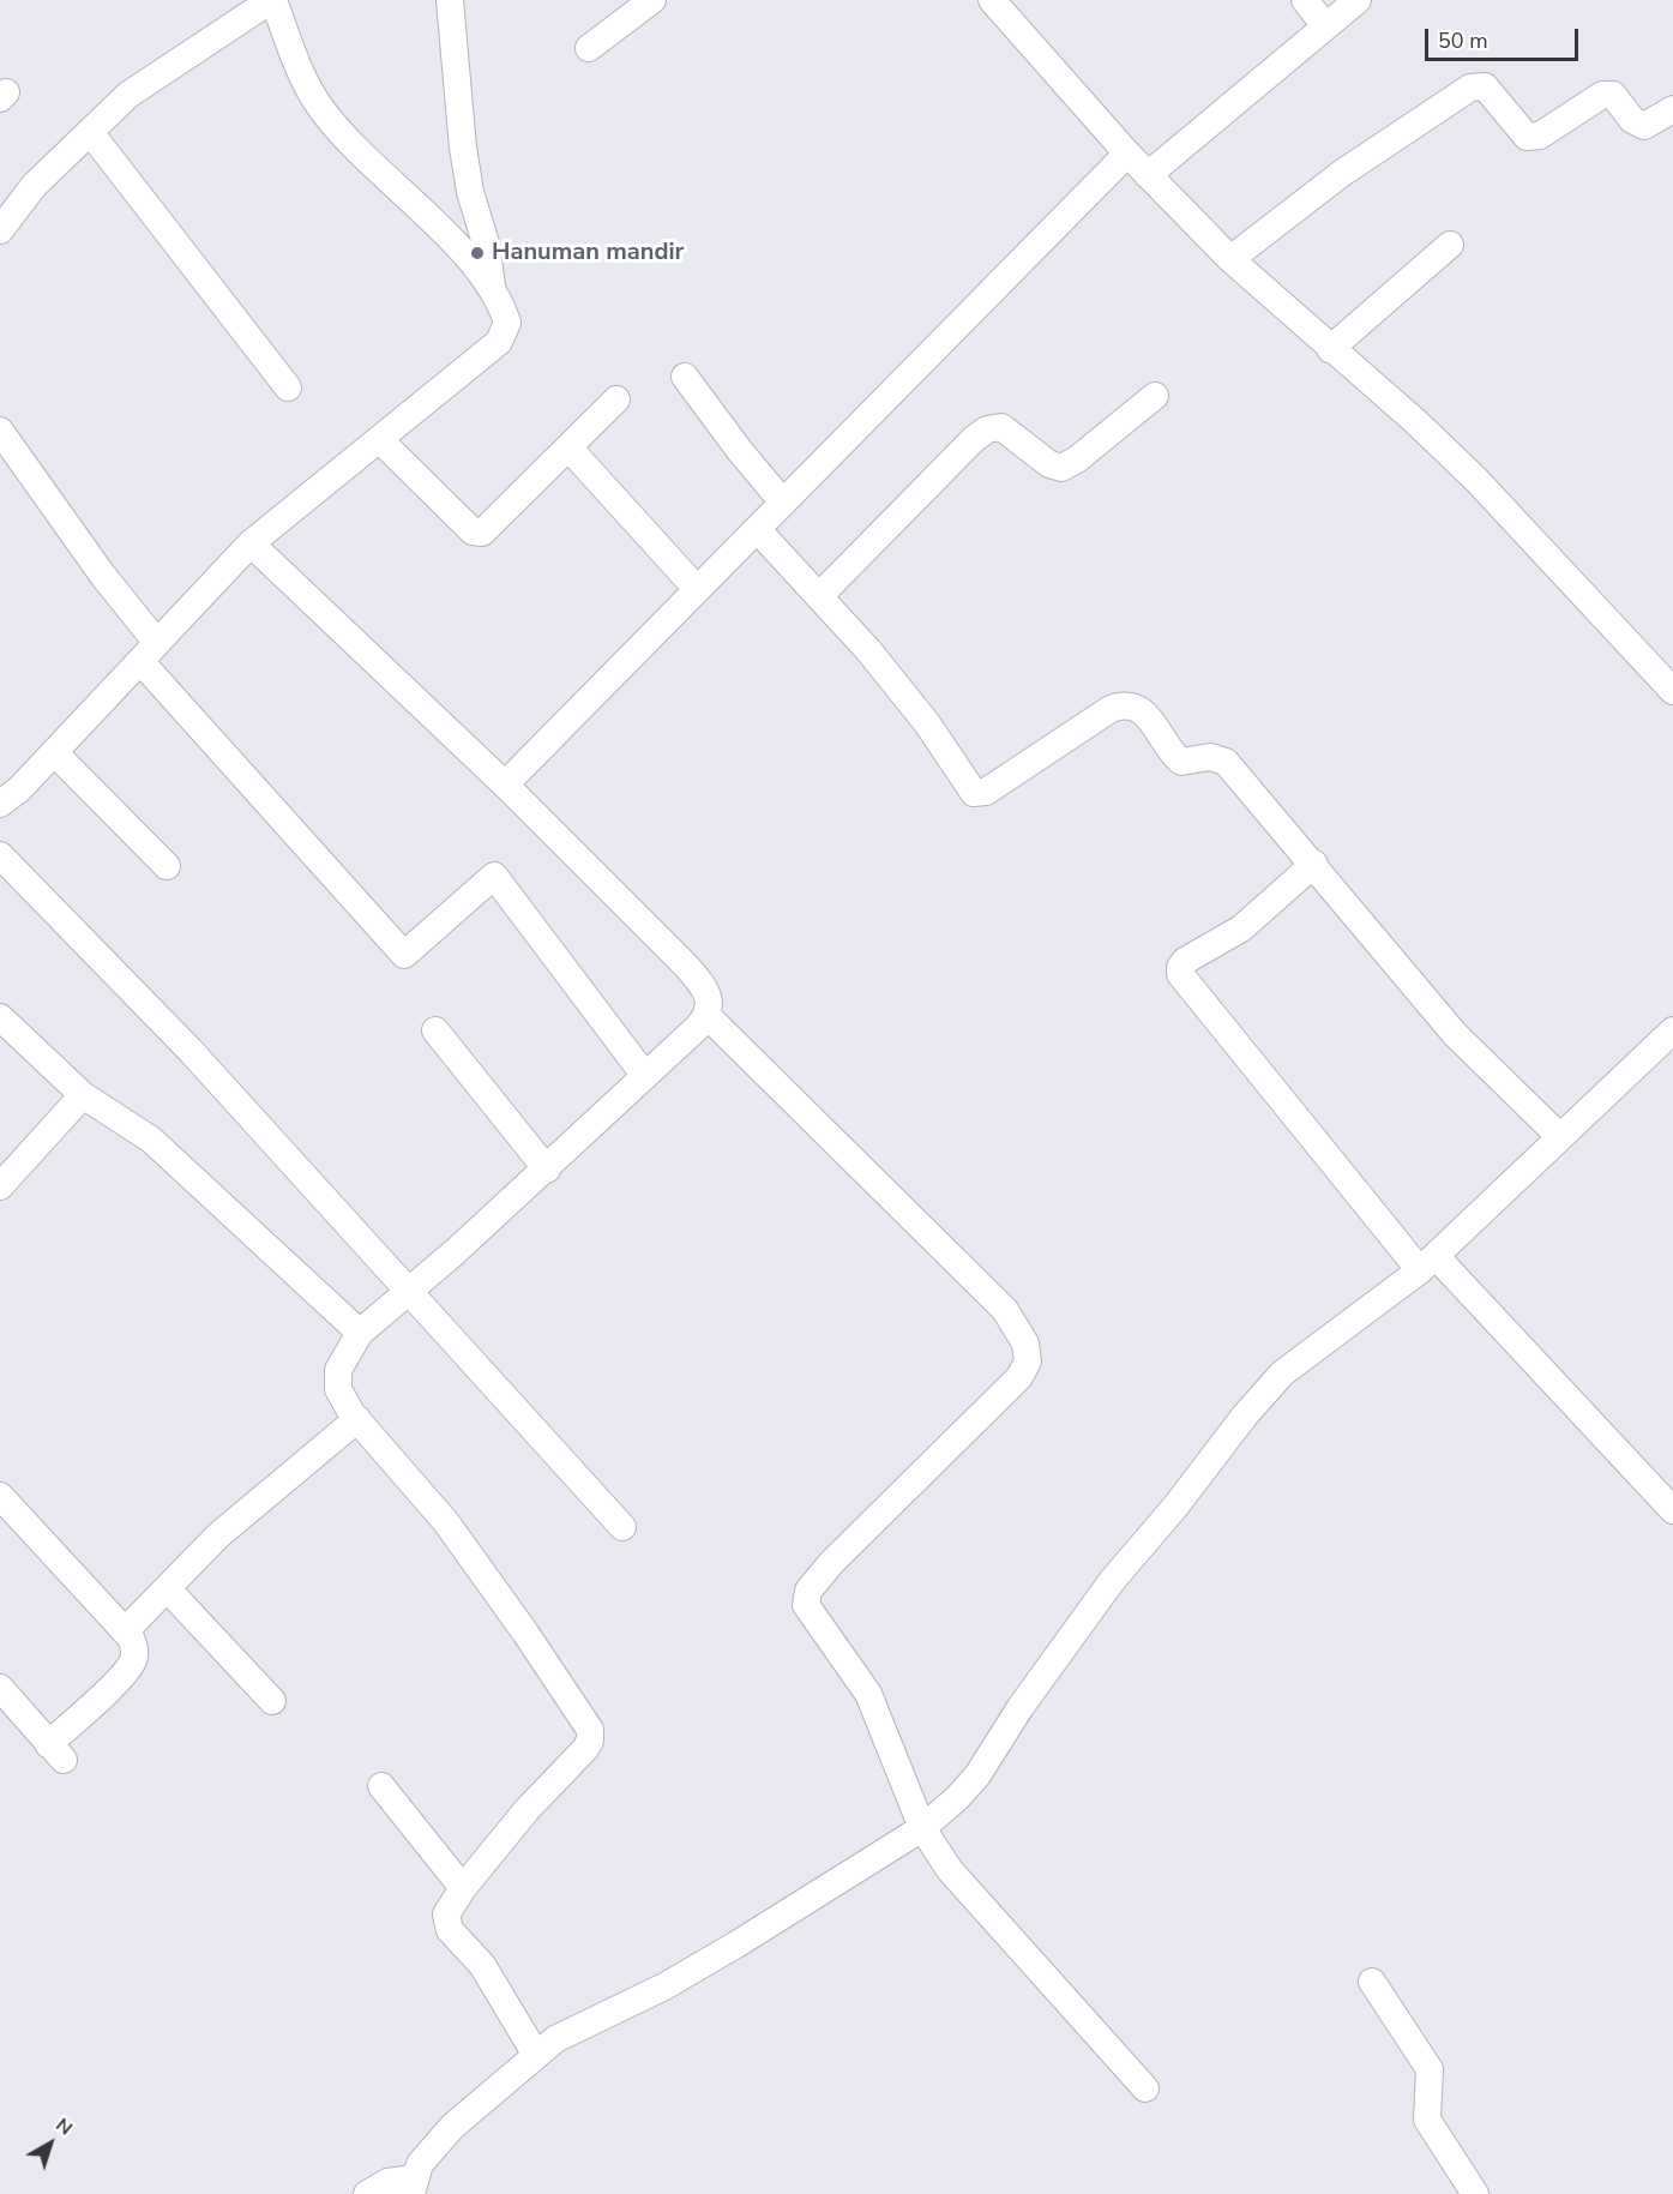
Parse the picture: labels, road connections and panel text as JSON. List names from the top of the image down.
{
  "places": ["Hanuman mandir"],
  "scale_bar": "50 m",
  "north": "top right"
}
